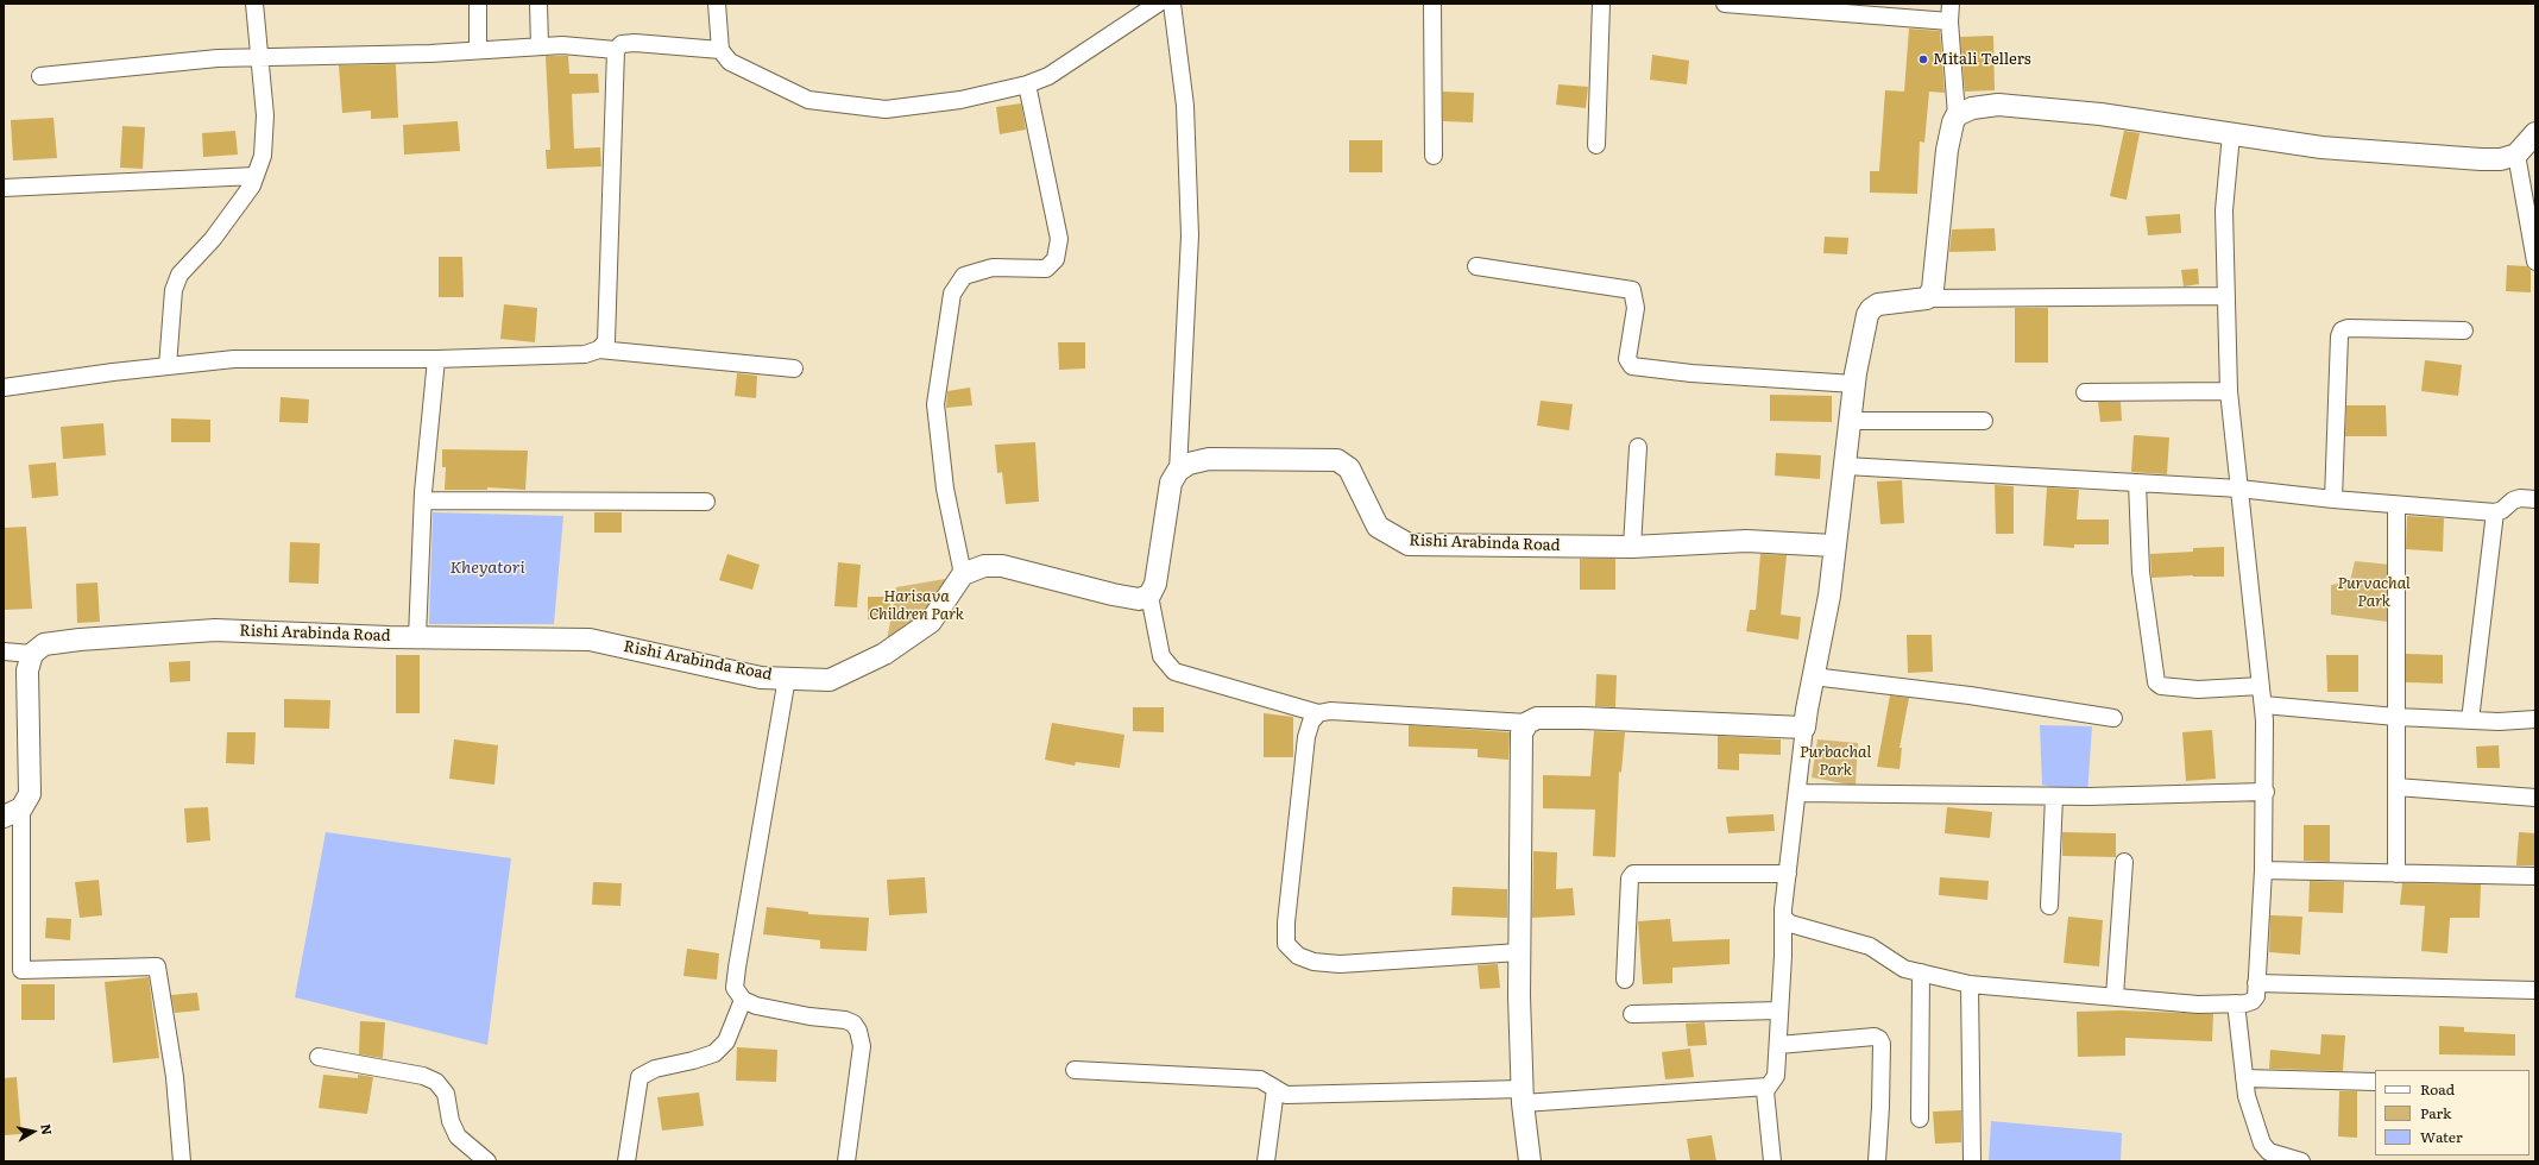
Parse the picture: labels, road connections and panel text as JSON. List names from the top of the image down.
{
  "streets": {
    "street": ["Rishi Arabinda Road"]
  },
  "water": ["Kheyatori"],
  "parks": ["Purvachal Park", "Harisava Children Park", "Purbachal Park"],
  "places": ["Mitali Tellers"],
  "legend": ["Road", "Park", "Water"],
  "north": "right"
}
